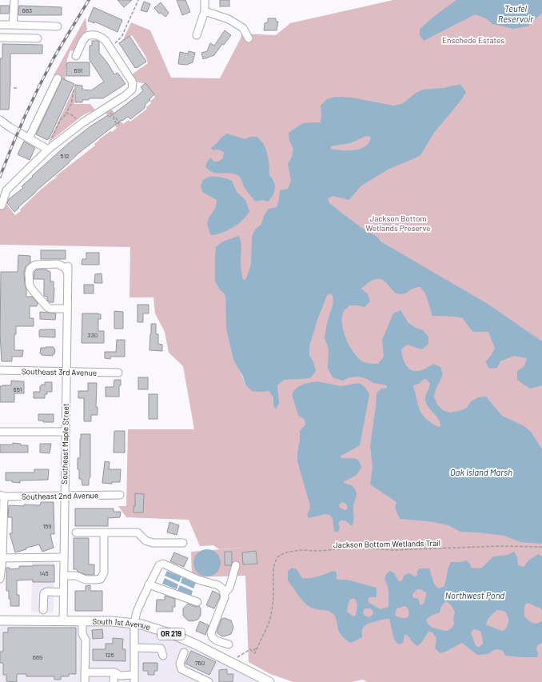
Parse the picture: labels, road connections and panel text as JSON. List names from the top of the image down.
{
  "streets": {
    "main road": ["South 1st Avenue", "OR 219"],
    "street": ["Southeast 3rd Avenue", "Southeast Maple Street", "Southeast 2nd Avenue"],
    "path": ["Jackson Bottom Wetlands Trail"]
  },
  "crossings": [
    ["Southeast 3rd Avenue", "Southeast Maple Street"],
    ["Southeast Maple Street", "Southeast 2nd Avenue"],
    ["Southeast Maple Street", "South 1st Avenue"]
  ],
  "water": ["Teufel Reservoir", "Oak Island Marsh", "Northwest Pond"],
  "parks": ["Enschede Estates", "Jackson Bottom Wetlands Preserve"],
  "house_numbers": [
    "663",
    "691",
    "512",
    "330",
    "651",
    "159",
    "145",
    "125",
    "669",
    "760"
  ]
}
